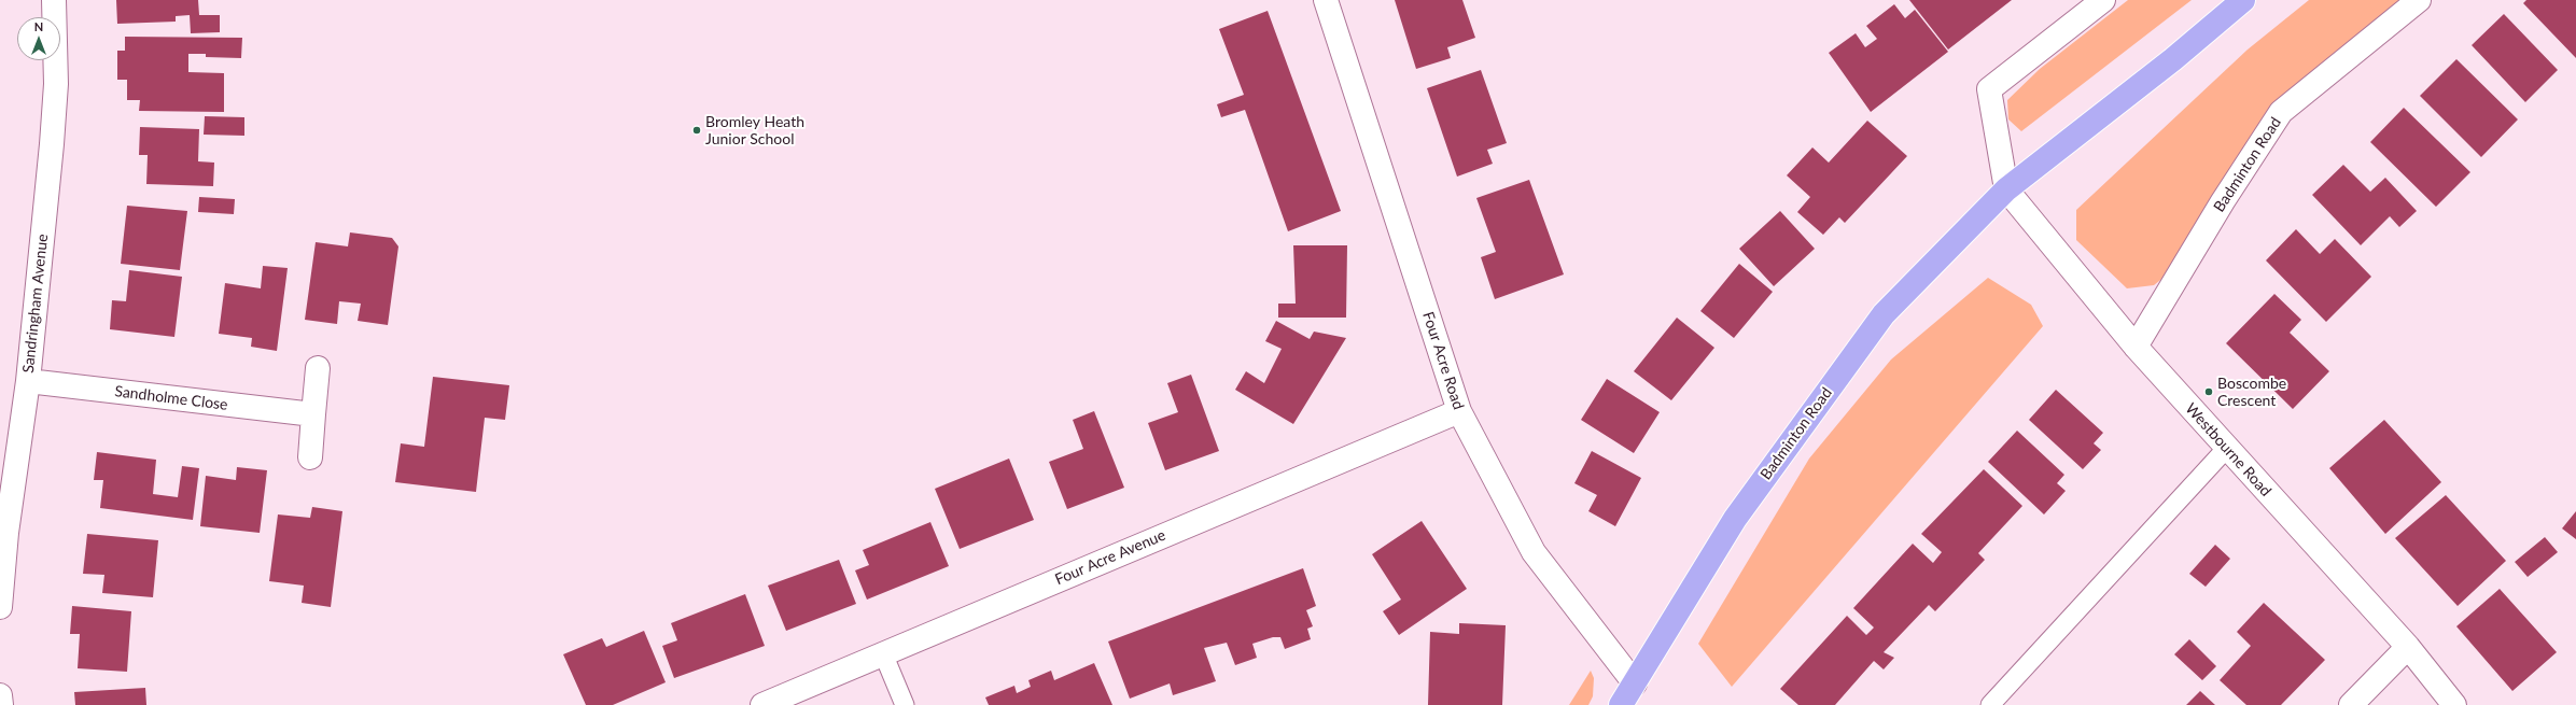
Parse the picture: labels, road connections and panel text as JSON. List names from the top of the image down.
{
  "streets": {
    "main road": ["Badminton Road"],
    "street": [
      "Sandringham Avenue",
      "Four Acre Road",
      "Sandholme Close",
      "Westbourne Road",
      "Four Acre Avenue"
    ]
  },
  "crossings": [
    ["Badminton Road", "Four Acre Road"],
    ["Badminton Road", "Westbourne Road"],
    ["Sandringham Avenue", "Sandholme Close"],
    ["Four Acre Road", "Four Acre Avenue"]
  ],
  "places": ["Bromley Heath Junior School", "Boscombe Crescent"],
  "north": "top"
}
